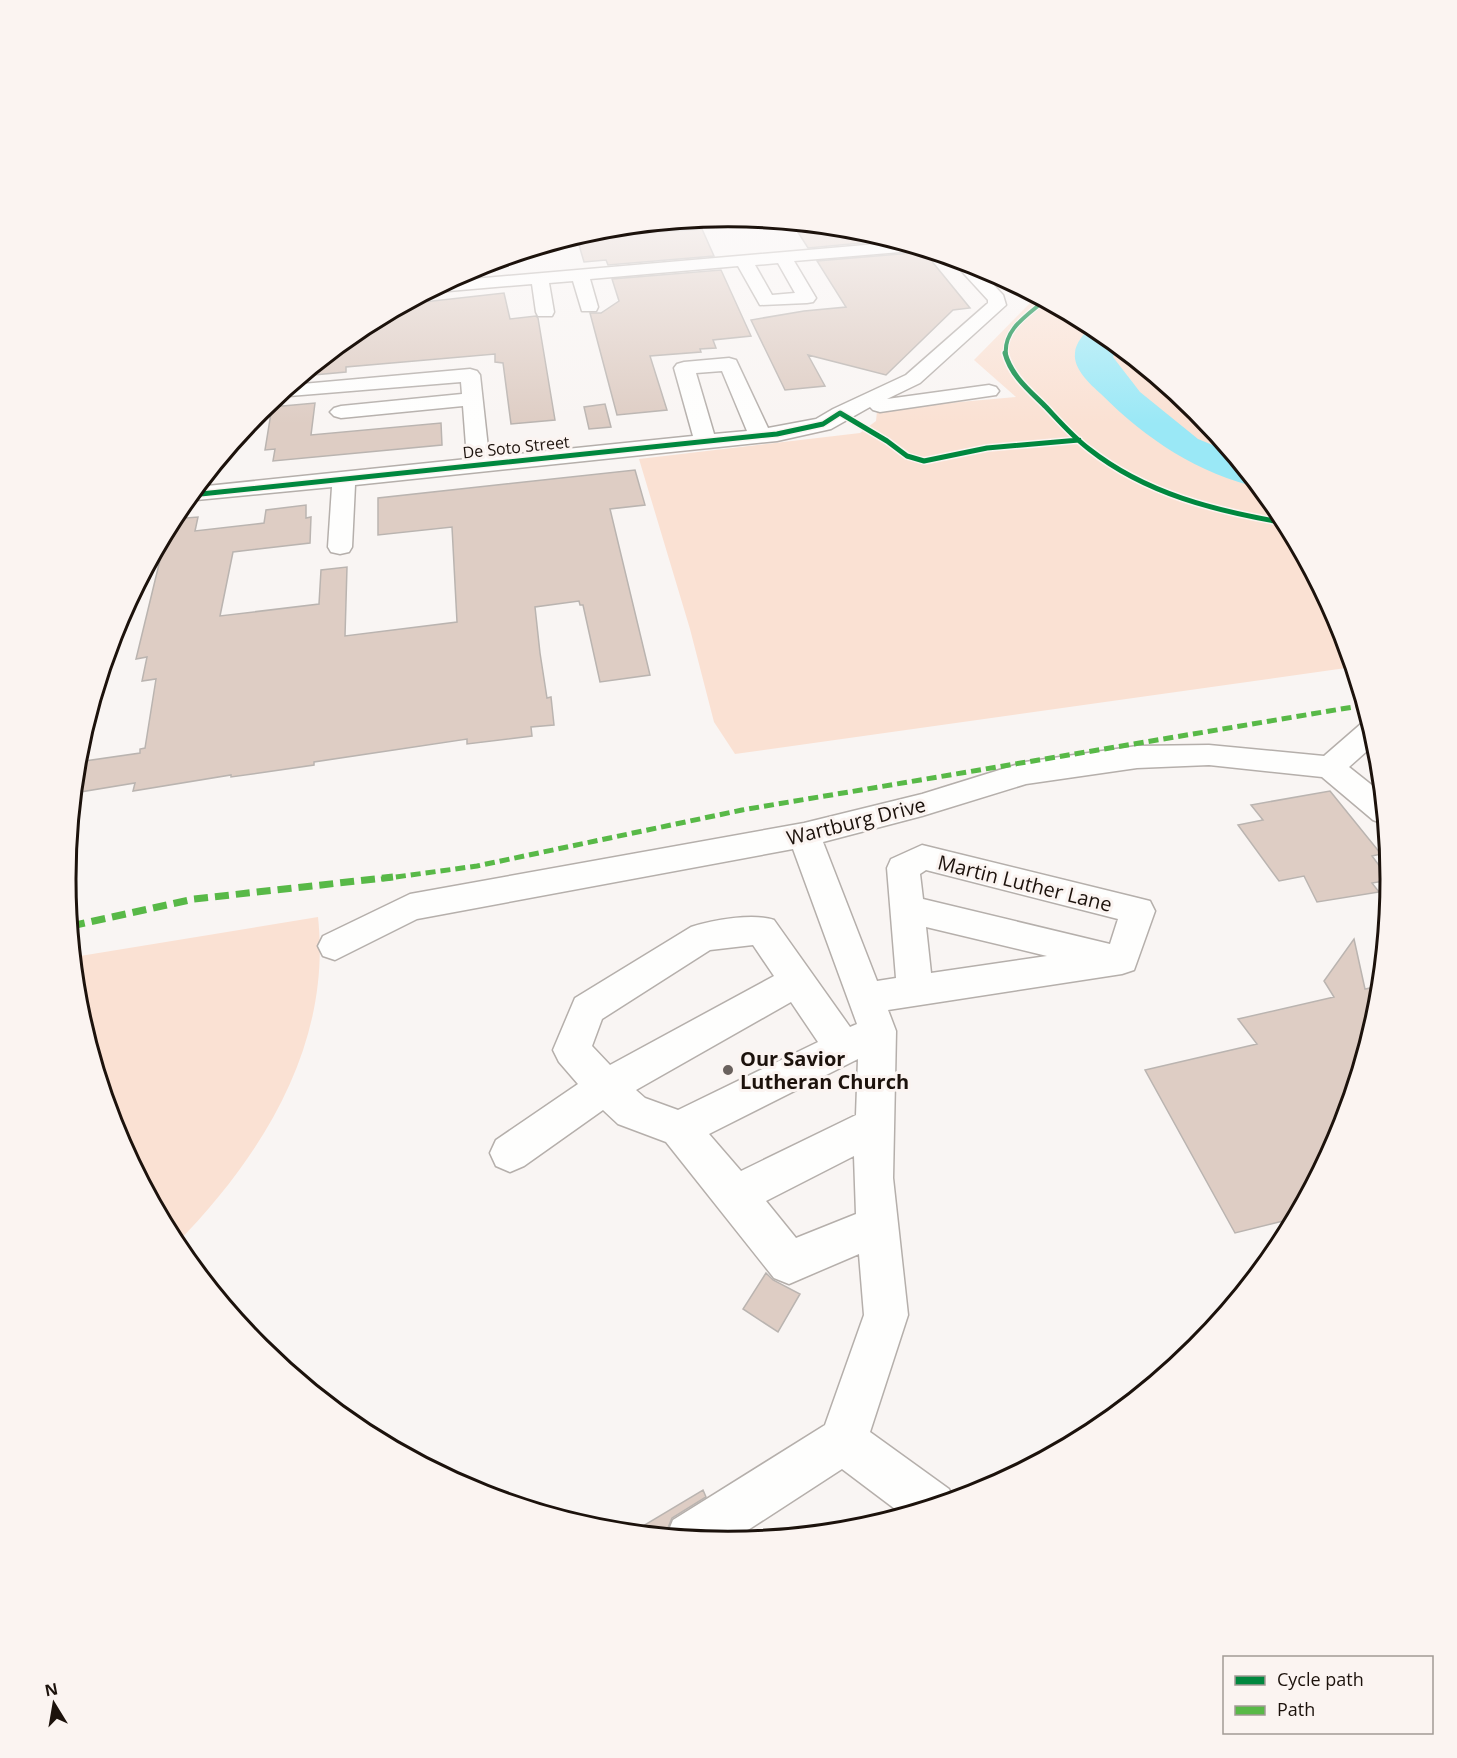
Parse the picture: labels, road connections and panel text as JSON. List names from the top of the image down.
{
  "streets": {
    "street": ["De Soto Street", "Wartburg Drive", "Martin Luther Lane"]
  },
  "places": ["Our Savior Lutheran Church"],
  "legend": ["Cycle path", "Path"],
  "north": "top"
}
